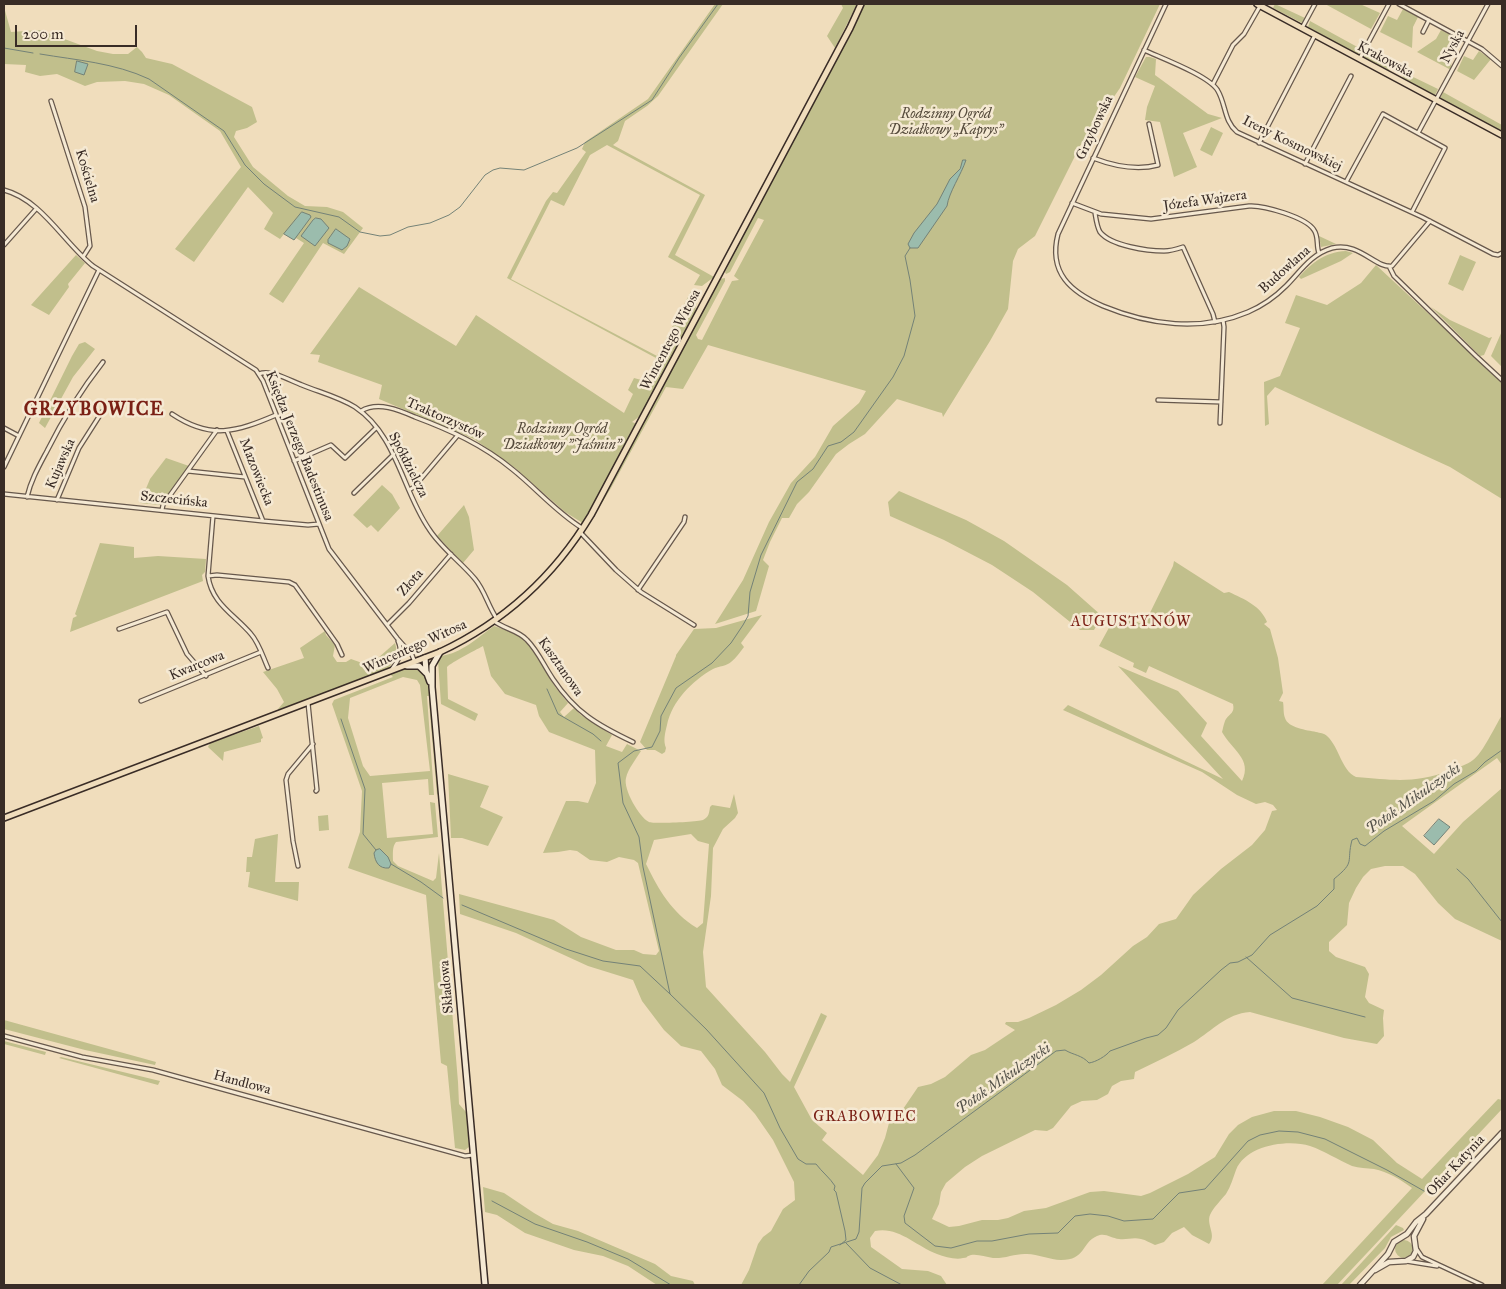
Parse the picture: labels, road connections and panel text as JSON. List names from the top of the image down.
{
  "streets": {
    "main road": ["Krakowska", "Wincentego Witosa", "Składowa"],
    "street": [
      "Nyska",
      "Grzybowska",
      "Ireny Kosmowskiej",
      "Kościelna",
      "Józefa Wajzera",
      "Budowlana",
      "Traktorzystów",
      "Księdza Jerzego Badestinusa",
      "Kujawska",
      "Spółdzielcza",
      "Mazowiecka",
      "Szczecińska",
      "Złota",
      "Kwarcowa",
      "Kasztanowa",
      "Handlowa",
      "Ofiar Katynia"
    ]
  },
  "crossings": [
    ["Nyska", "Krakowska"],
    ["Grzybowska", "Józefa Wajzera"],
    ["Grzybowska", "Budowlana"],
    ["Kościelna", "Księdza Jerzego Badestinusa"],
    ["Józefa Wajzera", "Budowlana"],
    ["Wincentego Witosa", "Traktorzystów"],
    ["Wincentego Witosa", "Księdza Jerzego Badestinusa"],
    ["Wincentego Witosa", "Spółdzielcza"],
    ["Wincentego Witosa", "Kasztanowa"],
    ["Wincentego Witosa", "Składowa"],
    ["Traktorzystów", "Spółdzielcza"],
    ["Księdza Jerzego Badestinusa", "Spółdzielcza"],
    ["Księdza Jerzego Badestinusa", "Szczecińska"],
    ["Księdza Jerzego Badestinusa", "Złota"],
    ["Kujawska", "Szczecińska"],
    ["Spółdzielcza", "Złota"],
    ["Spółdzielcza", "Kasztanowa"],
    ["Mazowiecka", "Szczecińska"],
    ["Składowa", "Handlowa"]
  ],
  "districts": ["GRZYBOWICE", "AUGUSTYNÓW", "GRABOWIEC"],
  "water": ["Potok Mikulczycki"],
  "parks": ["Rodzinny Ogród Działkowy „Kaprys”", "Rodzinny Ogród Działkowy \"Jaśmin\""],
  "scale_bar": "200 m"
}
